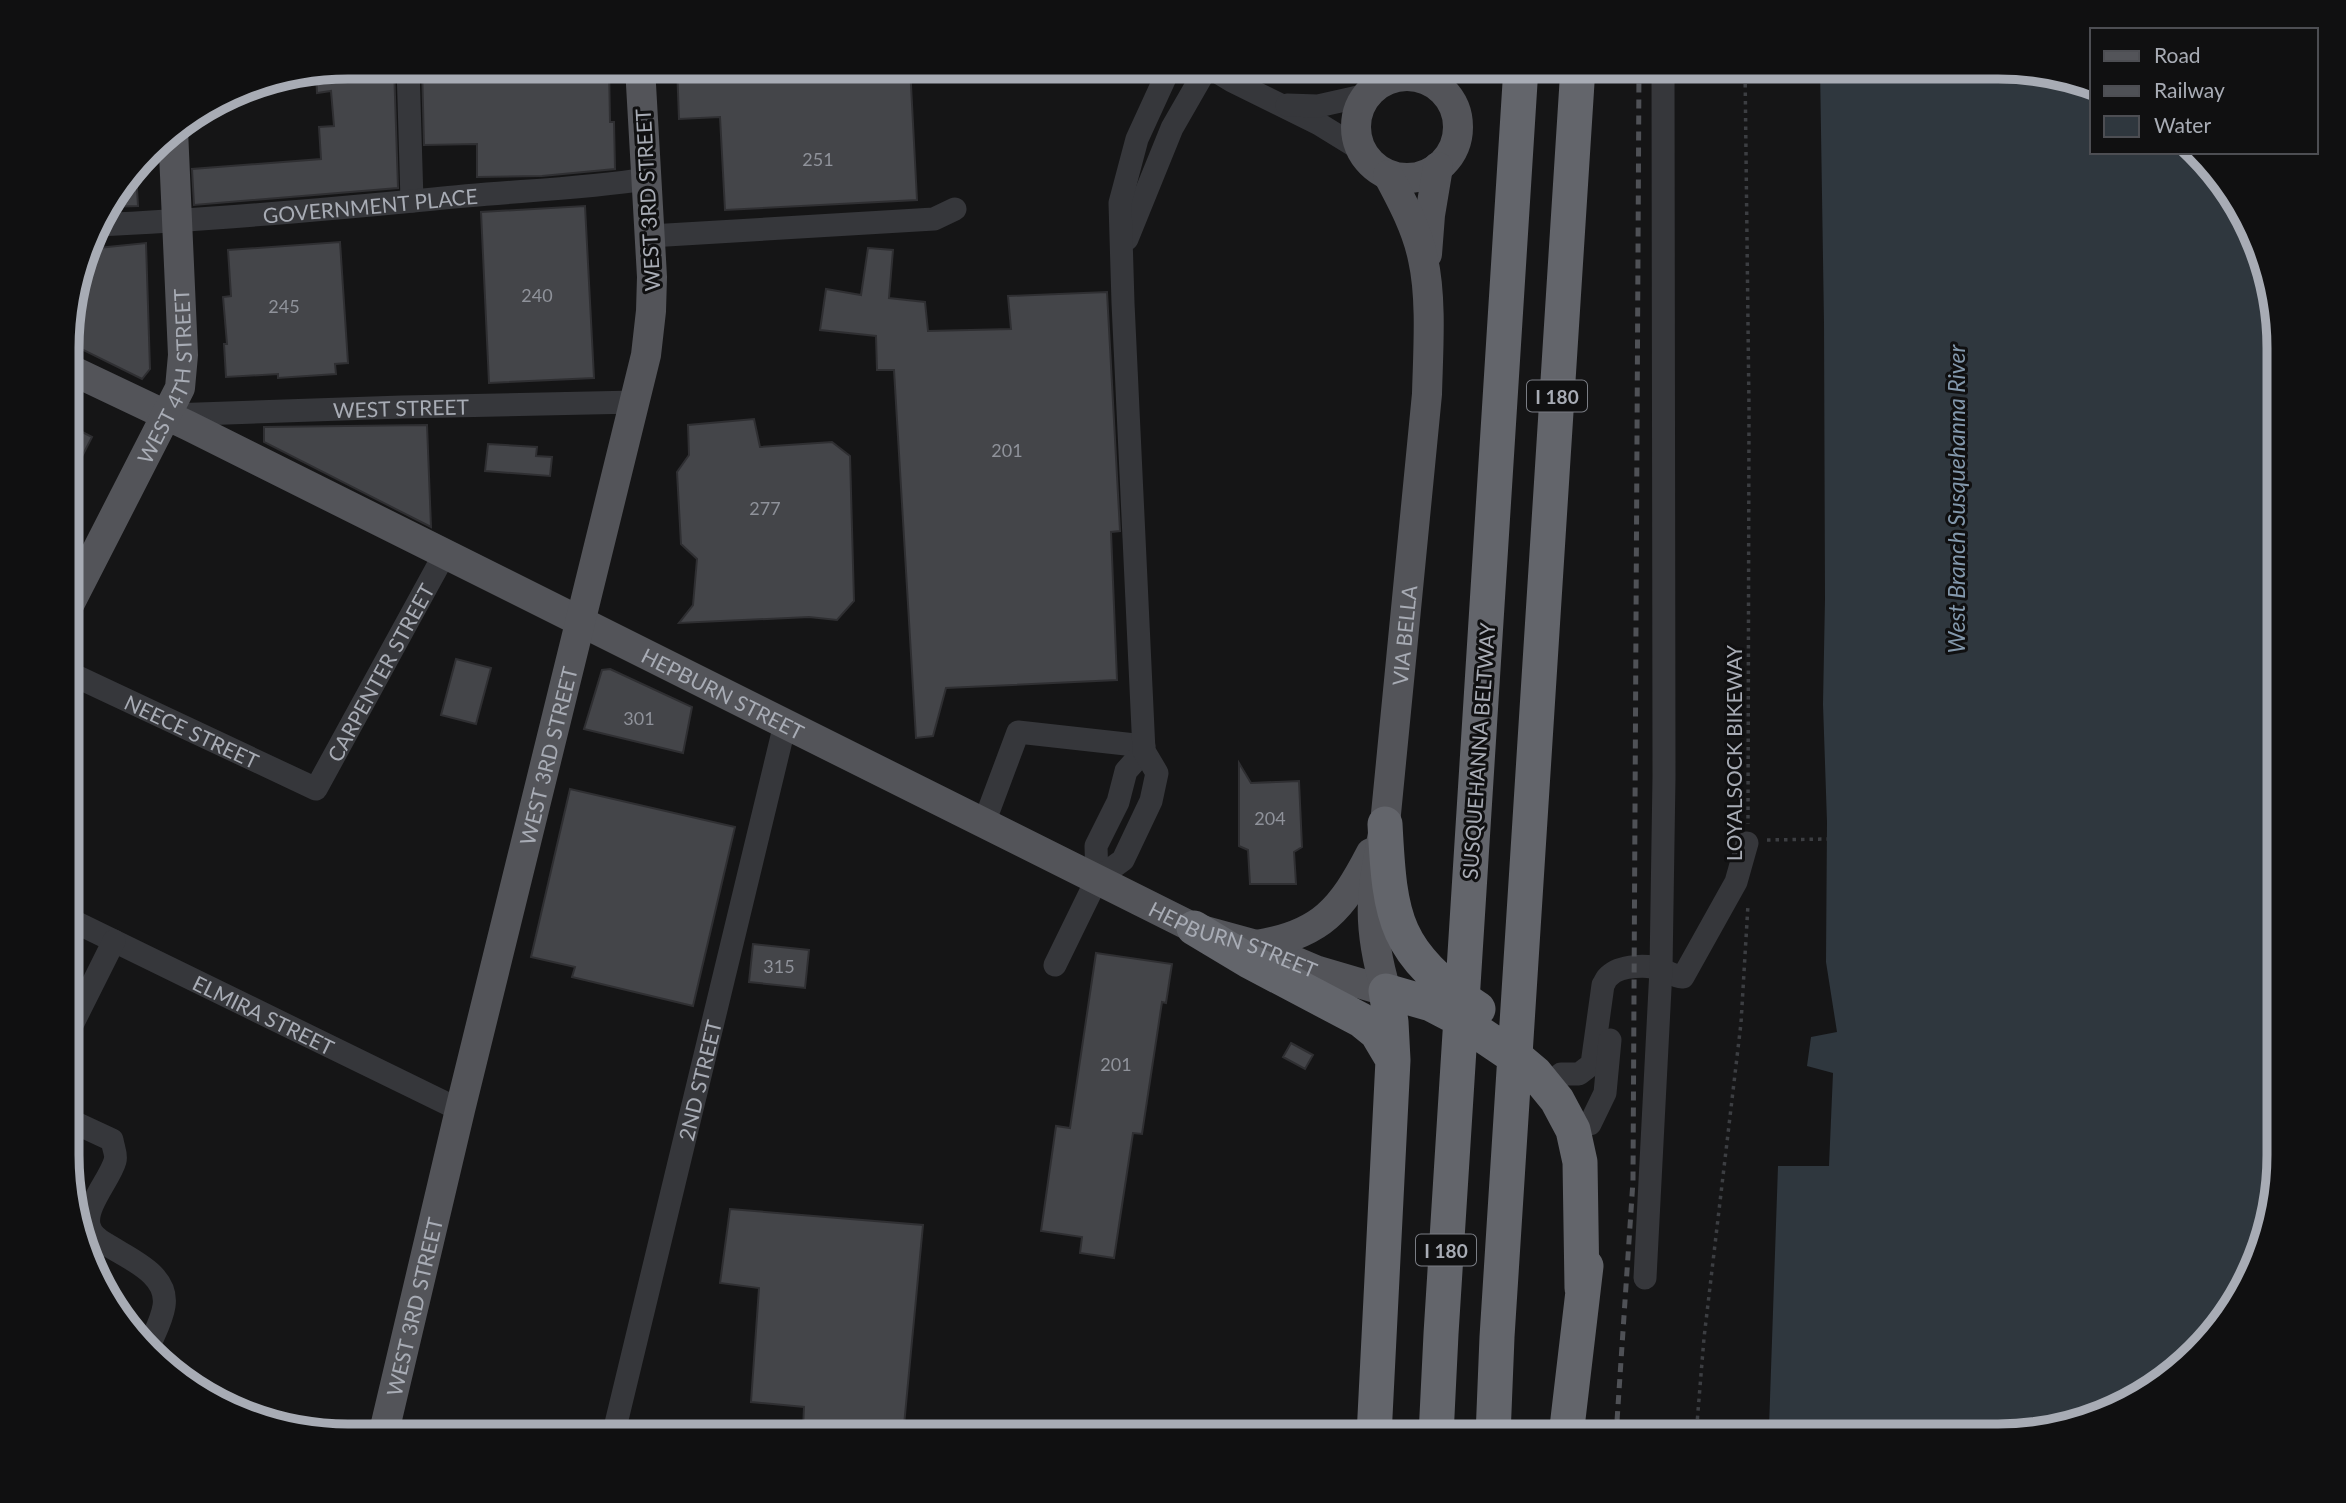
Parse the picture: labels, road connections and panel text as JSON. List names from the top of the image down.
{
  "streets": {
    "highway": ["I 180", "SUSQUEHANNA BELTWAY"],
    "main road": [
      "WEST 3RD STREET",
      "WEST 4TH STREET",
      "VIA BELLA",
      "HEPBURN STREET"
    ],
    "street": [
      "GOVERNMENT PLACE",
      "WEST STREET",
      "CARPENTER STREET",
      "NEECE STREET",
      "ELMIRA STREET",
      "2ND STREET"
    ],
    "path": ["LOYALSOCK BIKEWAY"]
  },
  "crossings": [
    ["WEST 3RD STREET", "GOVERNMENT PLACE"],
    ["WEST 3RD STREET", "WEST STREET"],
    ["WEST 3RD STREET", "HEPBURN STREET"],
    ["WEST 3RD STREET", "ELMIRA STREET"],
    ["GOVERNMENT PLACE", "WEST 4TH STREET"],
    ["WEST 4TH STREET", "WEST STREET"],
    ["WEST 4TH STREET", "HEPBURN STREET"],
    ["WEST STREET", "HEPBURN STREET"],
    ["VIA BELLA", "HEPBURN STREET"],
    ["CARPENTER STREET", "HEPBURN STREET"],
    ["CARPENTER STREET", "NEECE STREET"],
    ["HEPBURN STREET", "2ND STREET"]
  ],
  "water": ["West Branch Susquehanna River"],
  "house_numbers": [
    "251",
    "240",
    "245",
    "201",
    "277",
    "301",
    "204",
    "315",
    "201"
  ],
  "legend": ["Road", "Railway", "Water"]
}
